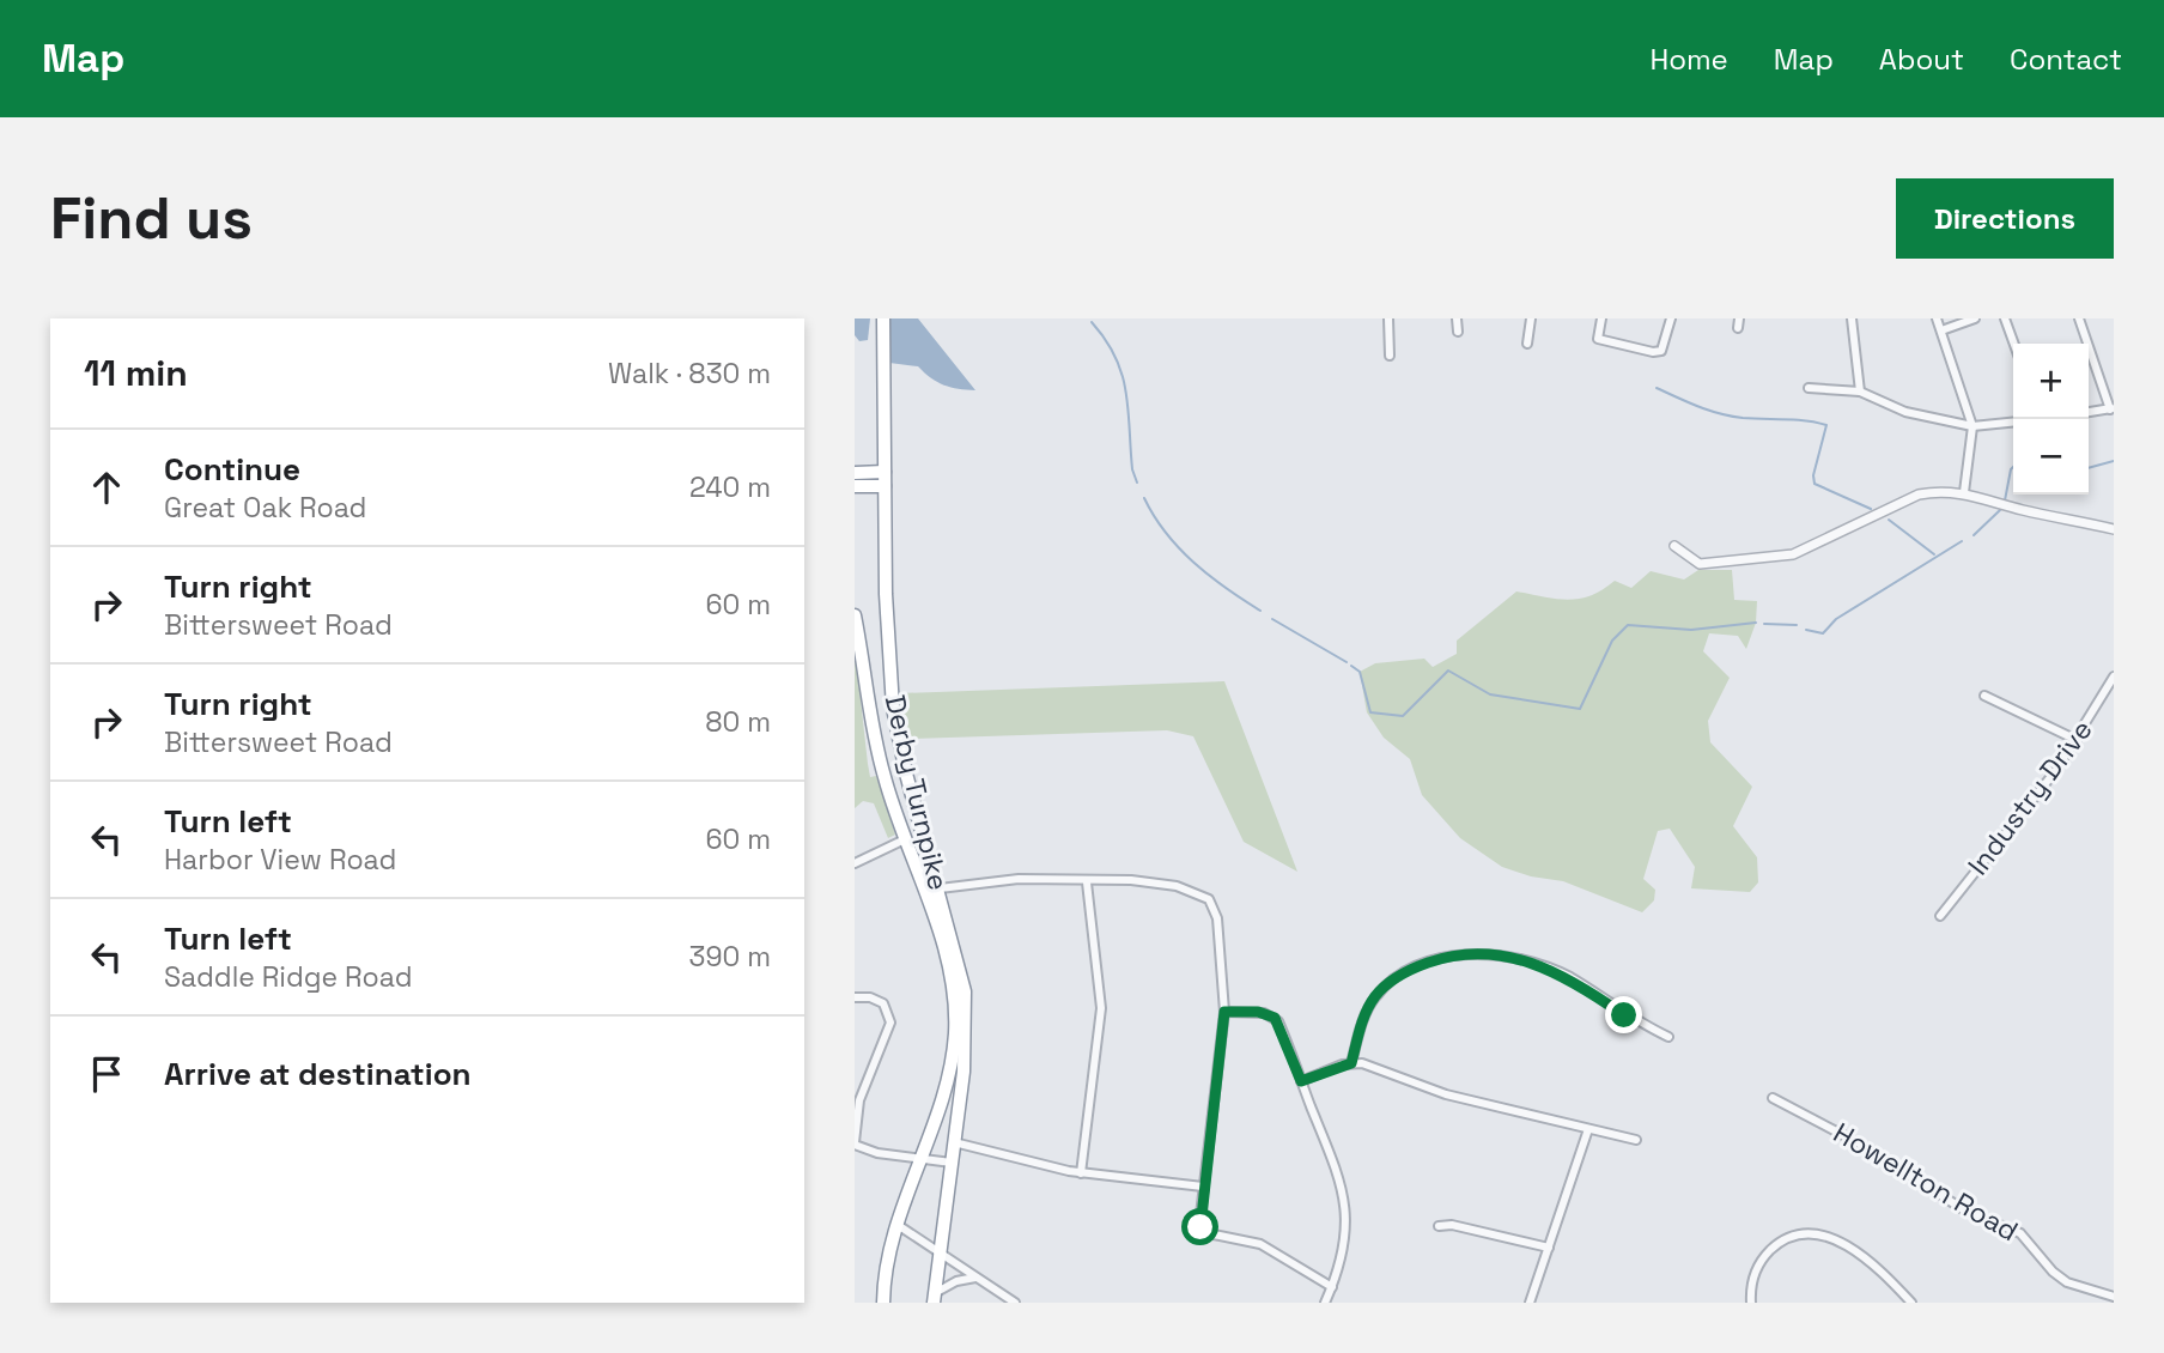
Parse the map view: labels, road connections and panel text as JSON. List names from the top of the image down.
{
  "streets": {
    "highway": ["Derby Turnpike"],
    "street": ["Industry Drive", "Howellton Road"]
  },
  "page": {
    "header": "Map",
    "nav": [
      "Home",
      "Map",
      "About",
      "Contact"
    ],
    "buttons": "Directions",
    "title": "Find us",
    "heading": ["11 min", "Walk · 830 m"],
    "map_buttons": ["+", "−"],
    "list": [
      ["Continue", "Great Oak Road", "240 m"],
      ["Turn right", "Bittersweet Road", "60 m"],
      ["Turn right", "Bittersweet Road", "80 m"],
      ["Turn left", "Harbor View Road", "60 m"],
      ["Turn left", "Saddle Ridge Road", "390 m"],
      "Arrive at destination"
    ]
  }
}
